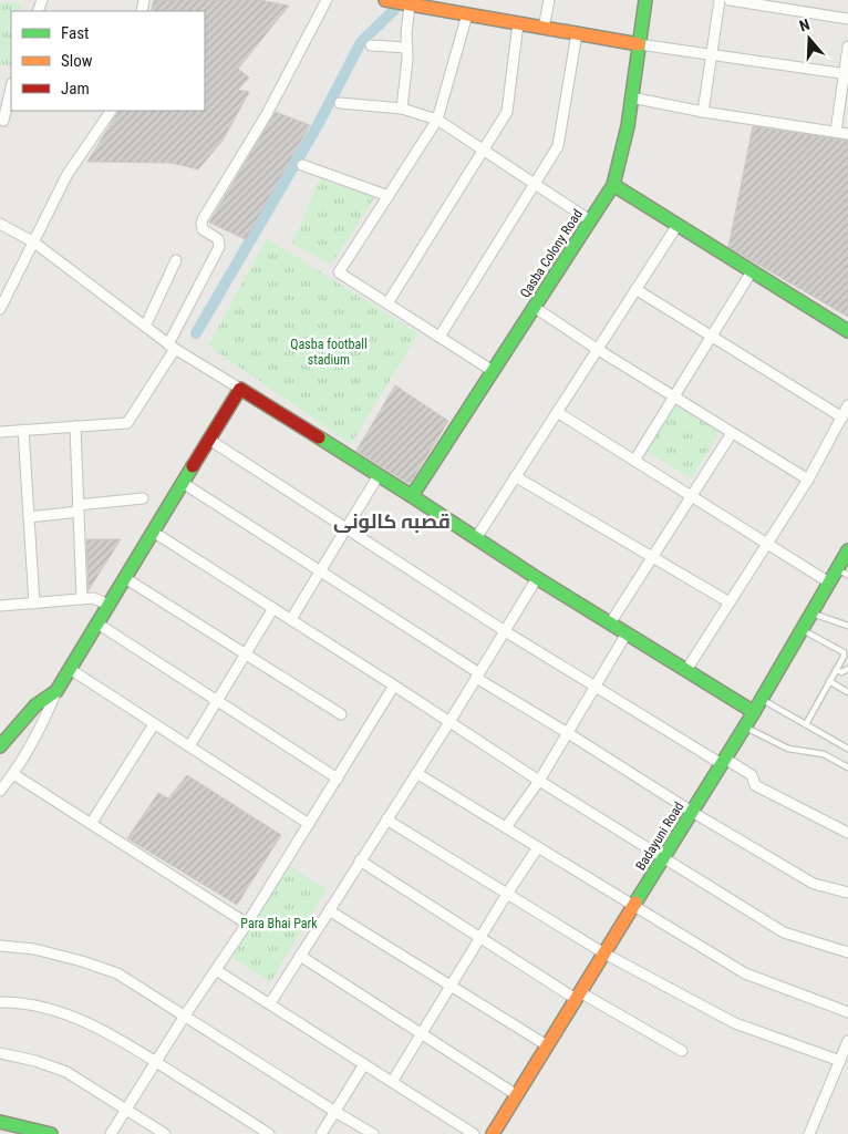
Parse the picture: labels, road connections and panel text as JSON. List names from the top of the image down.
{
  "streets": {
    "street": ["Qasba Colony Road", "Badayuni Road"]
  },
  "districts": ["قصبہ کالونی"],
  "parks": ["Qasba football stadium", "Para Bhai Park"],
  "legend": ["Fast", "Slow", "Jam"],
  "north": "top"
}
